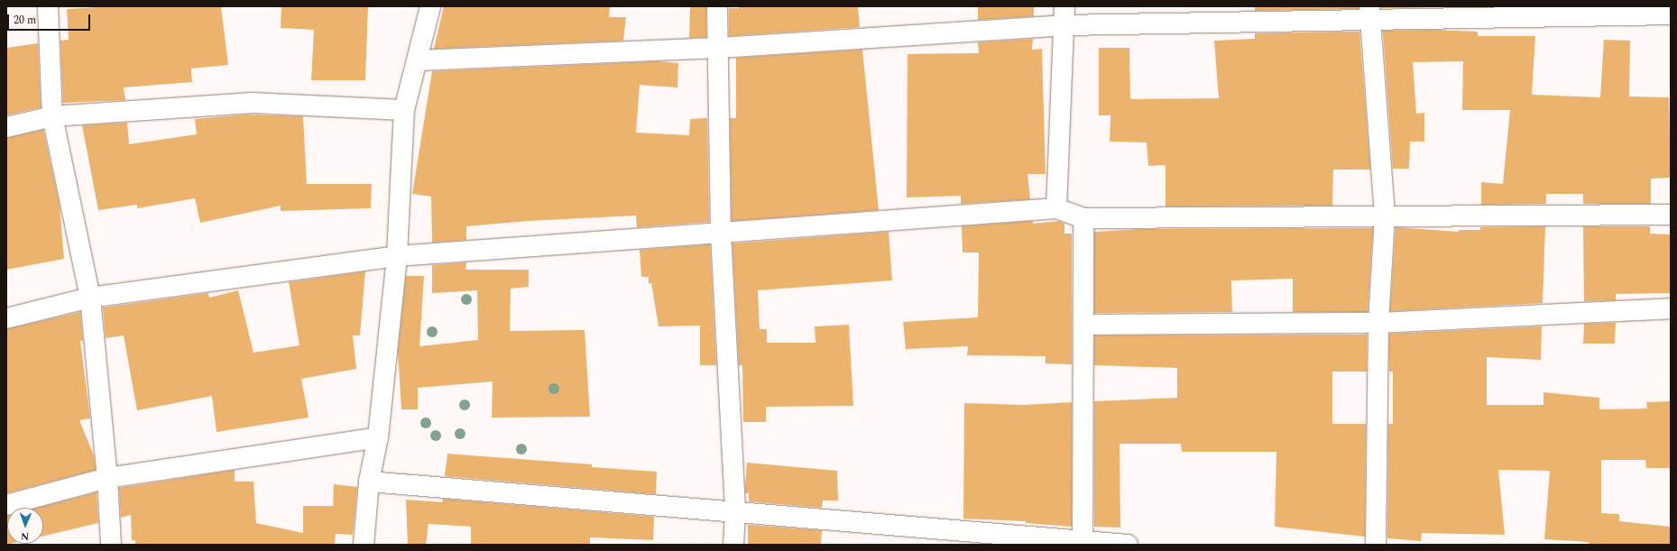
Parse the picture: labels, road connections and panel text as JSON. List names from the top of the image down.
{
  "scale_bar": "20 m",
  "north": "bottom"
}
